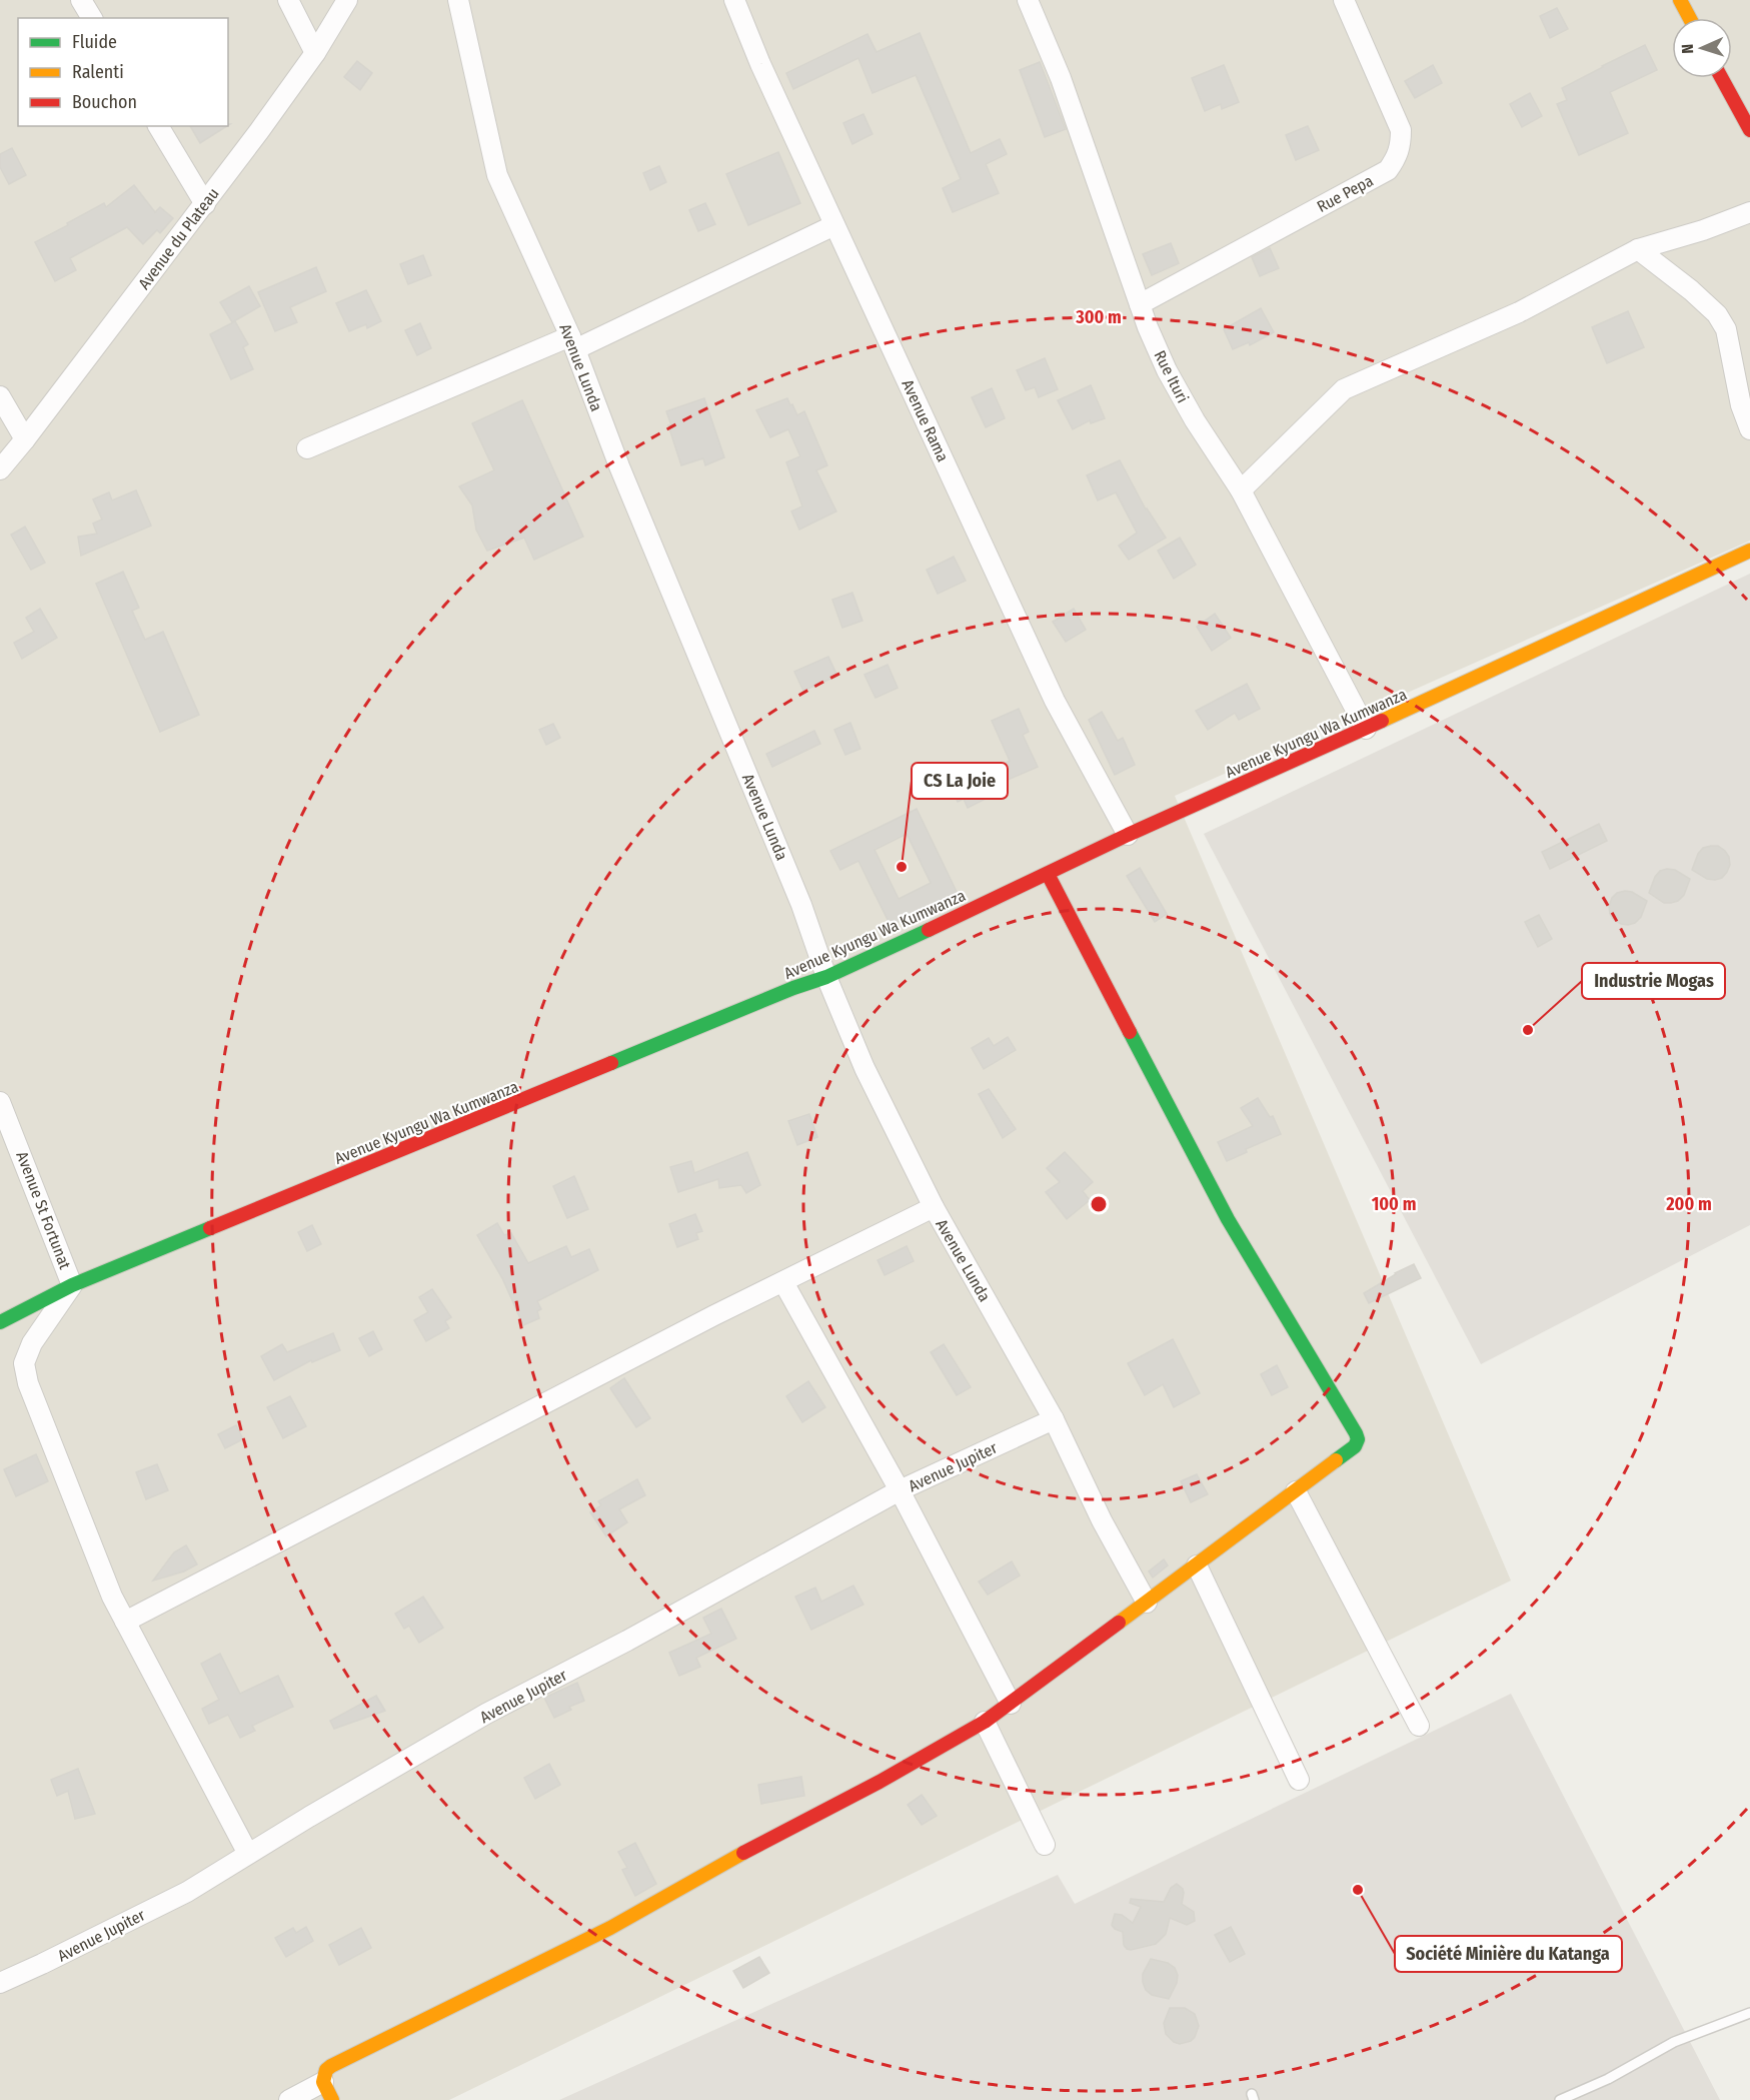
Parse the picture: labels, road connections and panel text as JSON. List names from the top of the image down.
{
  "streets": {
    "street": [
      "Rue Pepa",
      "Avenue du Plateau",
      "Avenue Lunda",
      "Rue Ituri",
      "Avenue Rama",
      "Avenue Kyungu Wa Kumwanza",
      "Avenue St Fortunat",
      "Avenue Jupiter"
    ]
  },
  "crossings": [
    ["Rue Pepa", "Rue Ituri"],
    ["Avenue Lunda", "Avenue Kyungu Wa Kumwanza"],
    ["Avenue Lunda", "Avenue Jupiter"],
    ["Rue Ituri", "Avenue Kyungu Wa Kumwanza"],
    ["Avenue Rama", "Avenue Kyungu Wa Kumwanza"],
    ["Avenue Kyungu Wa Kumwanza", "Avenue St Fortunat"]
  ],
  "places": ["CS La Joie", "Industrie Mogas", "Société Minière du Katanga"],
  "legend": ["Fluide", "Ralenti", "Bouchon"],
  "north": "left",
  "rings": ["300 m", "100 m", "200 m"]
}
